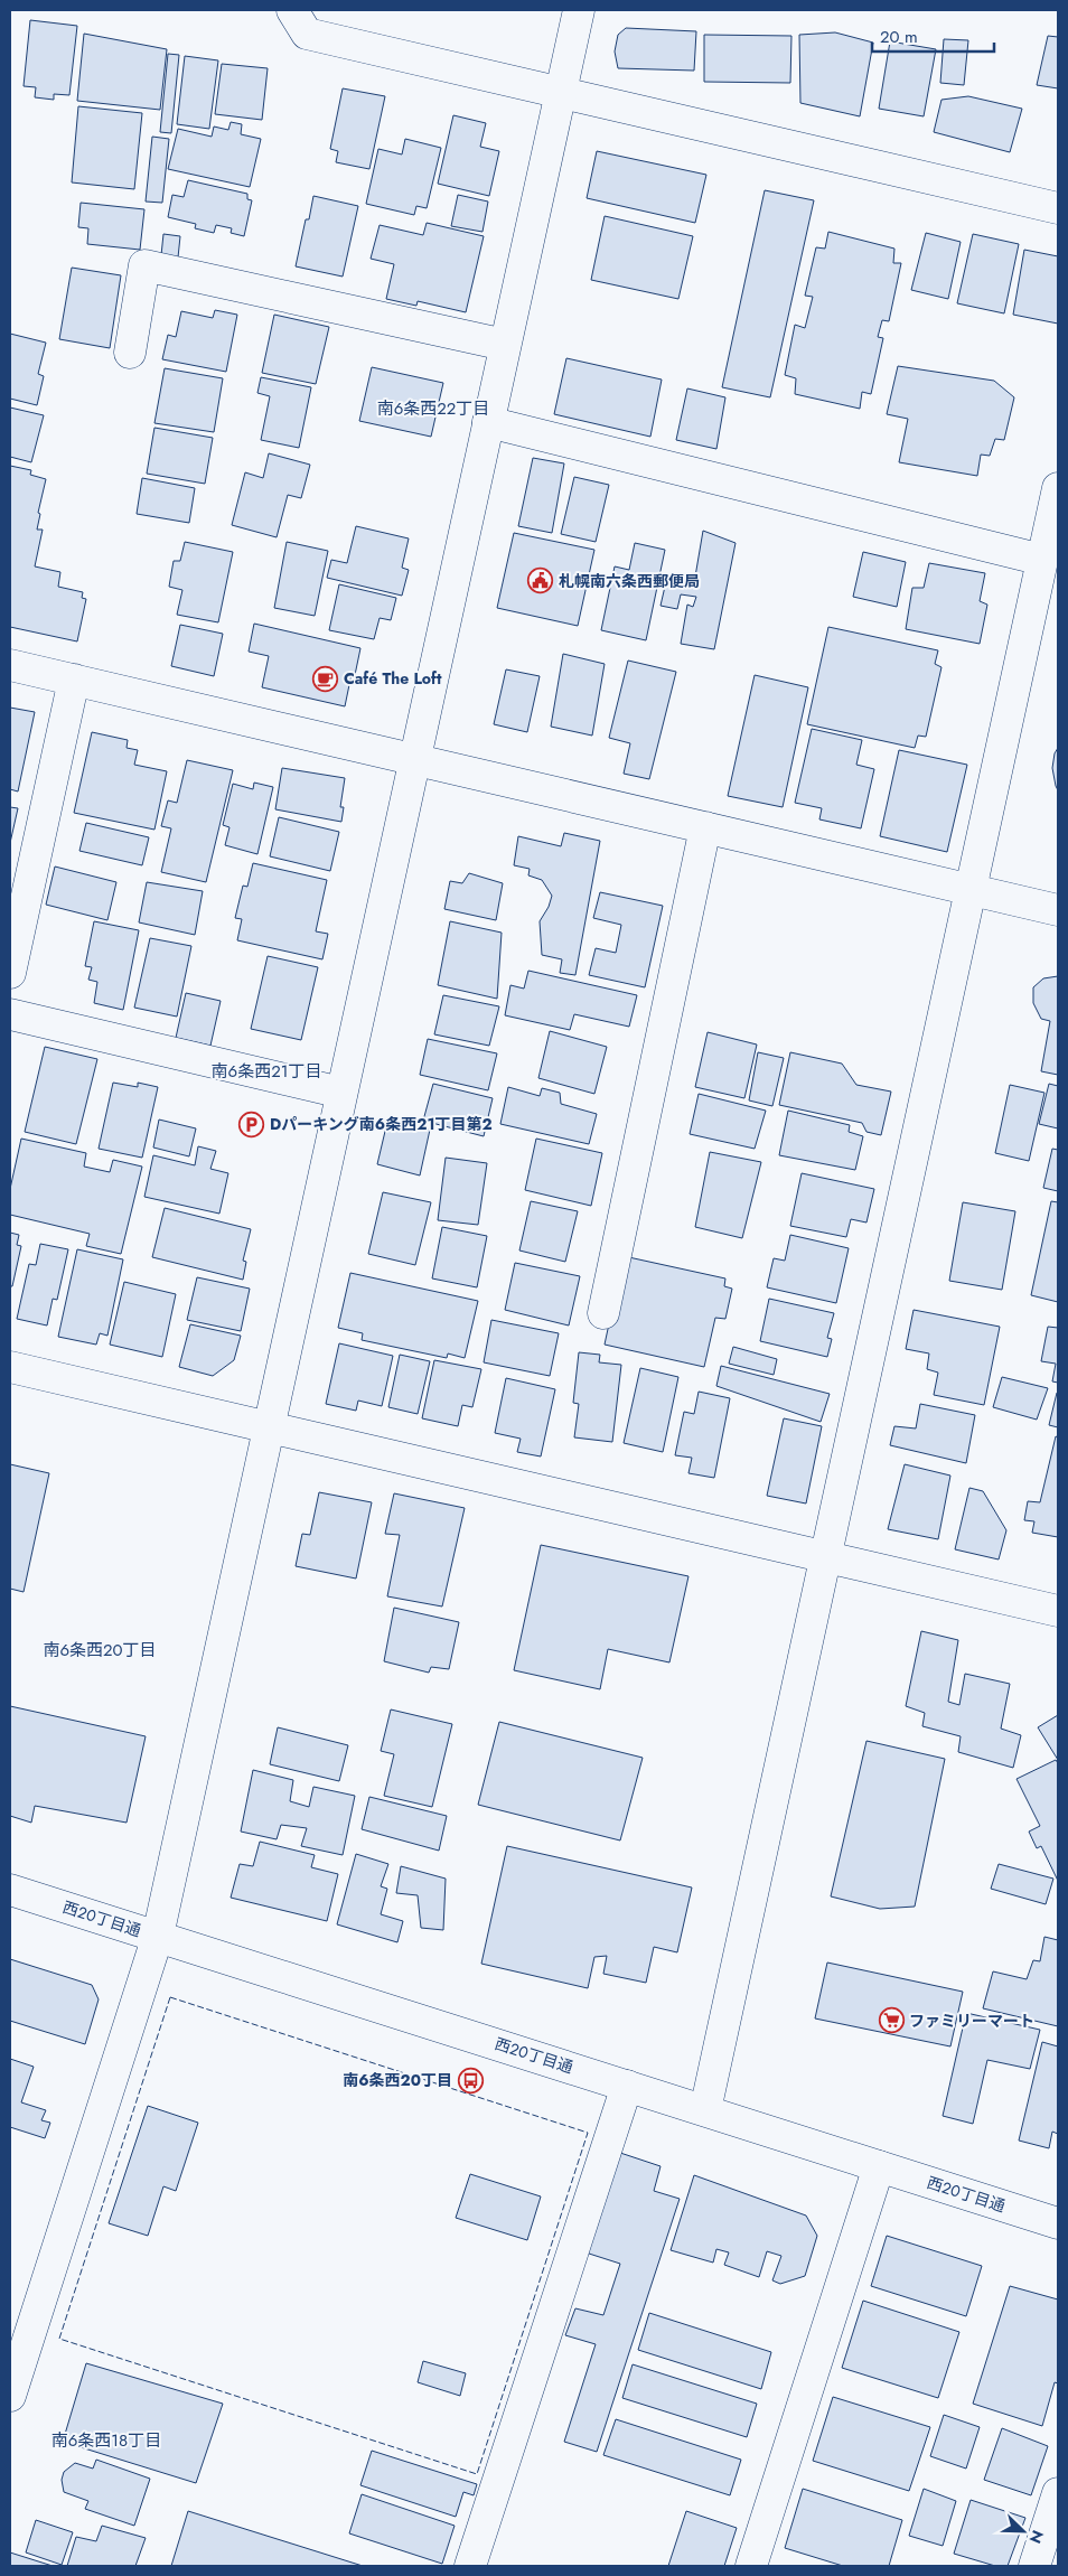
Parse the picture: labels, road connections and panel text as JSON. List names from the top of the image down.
{
  "streets": {
    "street": ["西20丁目通"]
  },
  "districts": [
    "南6条西22丁目",
    "南6条西21丁目",
    "南6条西20丁目",
    "南6条西18丁目"
  ],
  "places": {
    "public building": ["札幌南六条西郵便局"],
    "cafe": ["Café The Loft"],
    "parking": ["Dパーキング南6条西21丁目第2"],
    "supermarket": ["ファミリーマート"],
    "bus stop": ["南6条西20丁目"]
  },
  "scale_bar": "20 m",
  "north": "bottom right"
}
